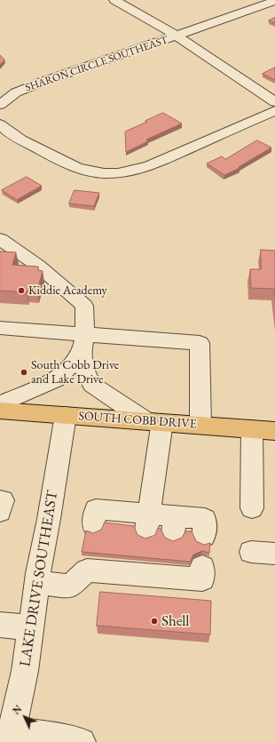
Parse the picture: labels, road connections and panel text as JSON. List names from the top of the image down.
{
  "streets": {
    "main road": ["SOUTH COBB DRIVE"],
    "street": ["SHARON CIRCLE SOUTHEAST", "LAKE DRIVE SOUTHEAST"]
  },
  "crossings": [
    ["SOUTH COBB DRIVE", "LAKE DRIVE SOUTHEAST"]
  ],
  "places": ["Kiddie Academy", "South Cobb Drive and Lake Drive", "Shell"],
  "north": "top left"
}
